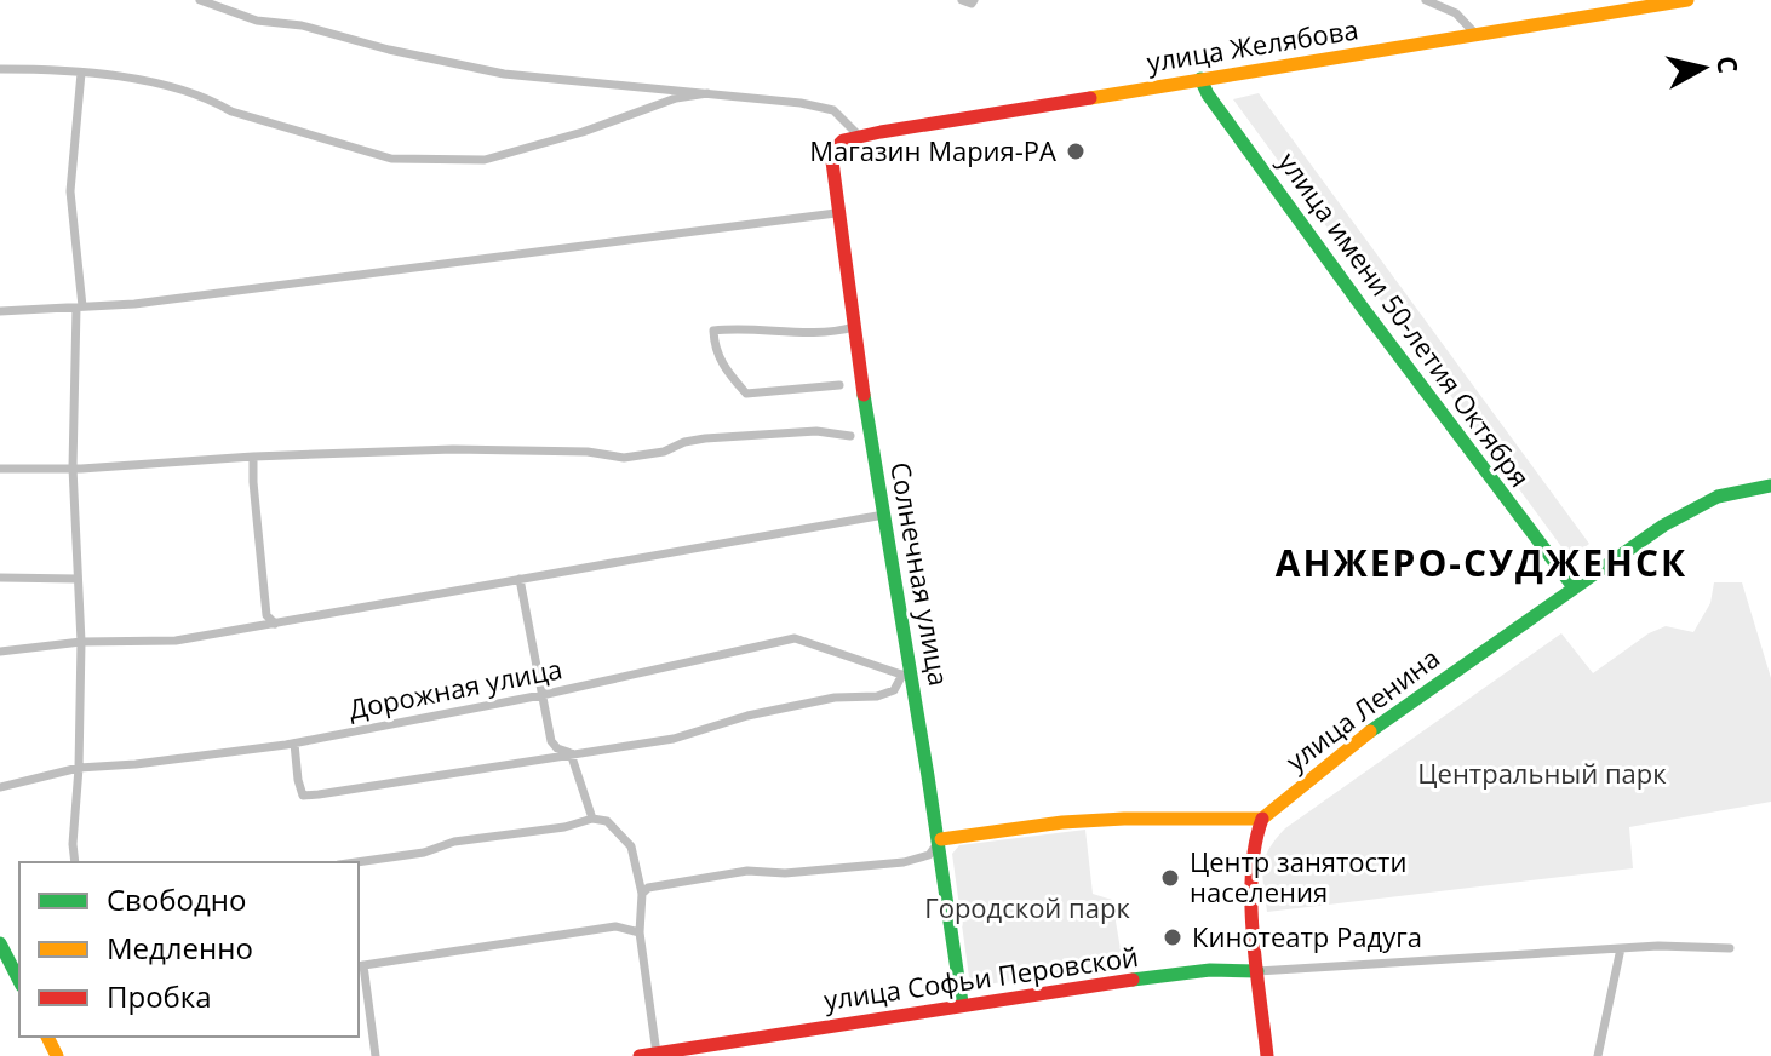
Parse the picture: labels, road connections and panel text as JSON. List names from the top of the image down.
{
  "streets": {
    "street": [
      "улица Желябова",
      "улица имени 50-летия Октября",
      "Солнечная улица",
      "Дорожная улица",
      "улица Ленина",
      "улица Софьи Перовской"
    ]
  },
  "crossings": [
    ["улица Желябова", "улица имени 50-летия Октября"],
    ["улица Желябова", "Солнечная улица"],
    ["улица имени 50-летия Октября", "улица Ленина"],
    ["Солнечная улица", "Дорожная улица"],
    ["Солнечная улица", "улица Софьи Перовской"]
  ],
  "districts": ["АНЖЕРО-СУДЖЕНСК"],
  "parks": ["Центральный парк", "Городской парк"],
  "places": ["Магазин Мария-РА", "Центр занятости населения", "Кинотеатр Радуга"],
  "legend": ["Свободно", "Медленно", "Пробка"],
  "north": "right"
}
